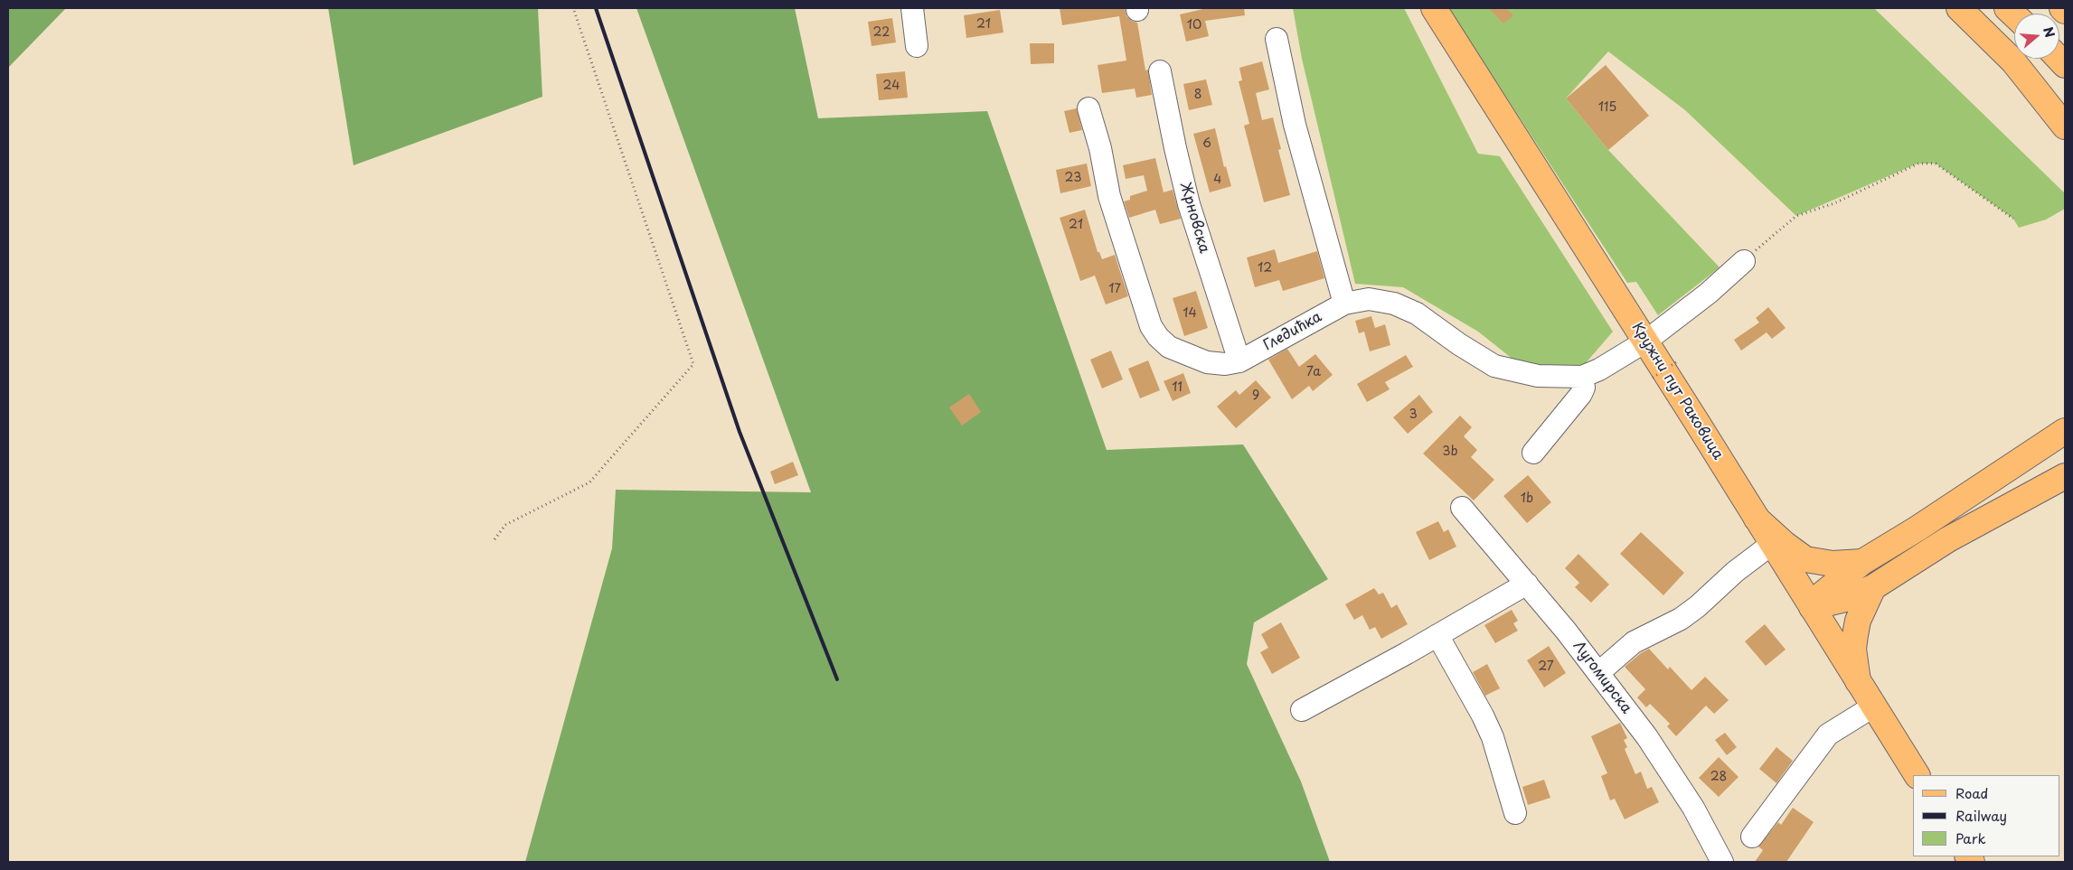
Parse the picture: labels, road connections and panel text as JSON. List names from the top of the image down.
{
  "streets": {
    "main road": ["Кружни пут Раковица"],
    "street": ["Жрновска", "Гледићка", "Лугомирска"]
  },
  "crossings": [
    ["Жрновска", "Гледићка"],
    ["Гледићка", "Кружни пут Раковица"]
  ],
  "house_numbers": [
    "21",
    "10",
    "22",
    "24",
    "8",
    "115",
    "6",
    "23",
    "4",
    "21",
    "12",
    "17",
    "14",
    "7a",
    "11",
    "9",
    "3",
    "3b",
    "1b",
    "27",
    "28"
  ],
  "legend": ["Road", "Railway", "Park"],
  "north": "right"
}
